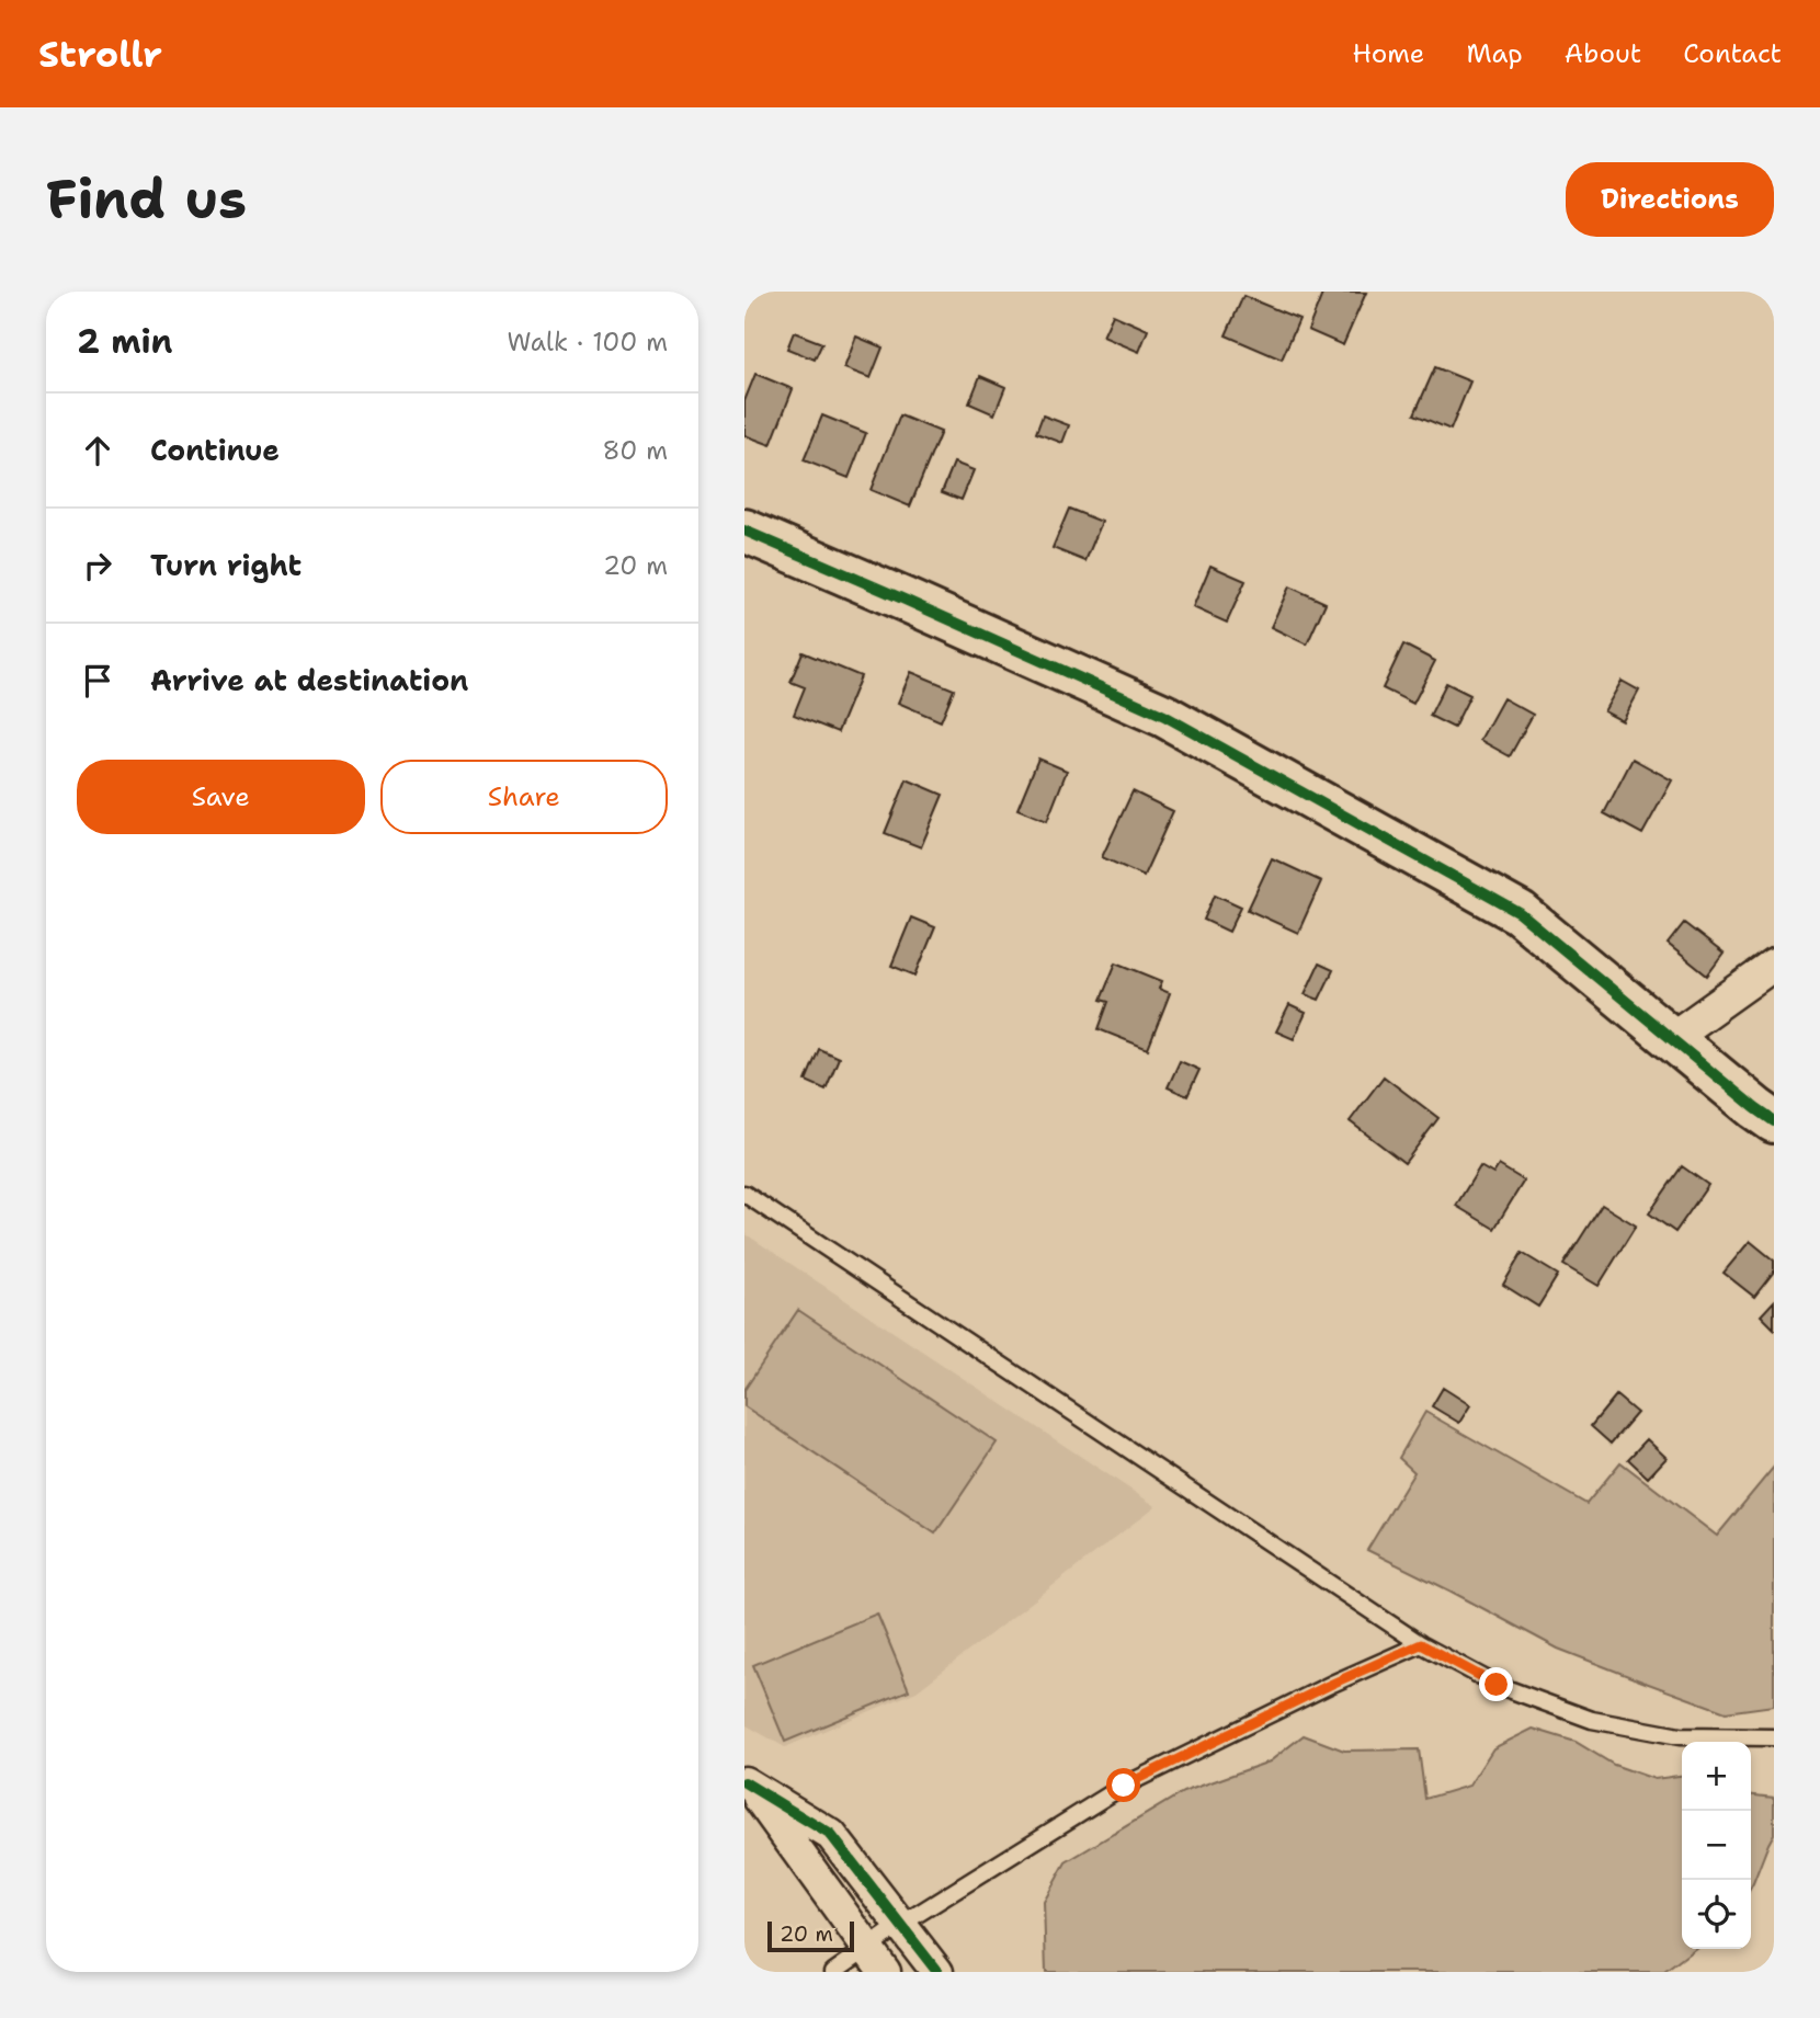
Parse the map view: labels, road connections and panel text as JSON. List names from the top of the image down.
{
  "scale_bar": "20 m",
  "page": {
    "header": "Strollr",
    "nav": [
      "Home",
      "Map",
      "About",
      "Contact"
    ],
    "buttons": [
      "Directions",
      ["Save", "Share"]
    ],
    "title": "Find us",
    "heading": ["2 min", "Walk · 100 m"],
    "list": [
      ["Continue", "80 m"],
      ["Turn right", "20 m"],
      "Arrive at destination"
    ],
    "map_buttons": ["+", "−"],
    "scale": "20 m"
  }
}
